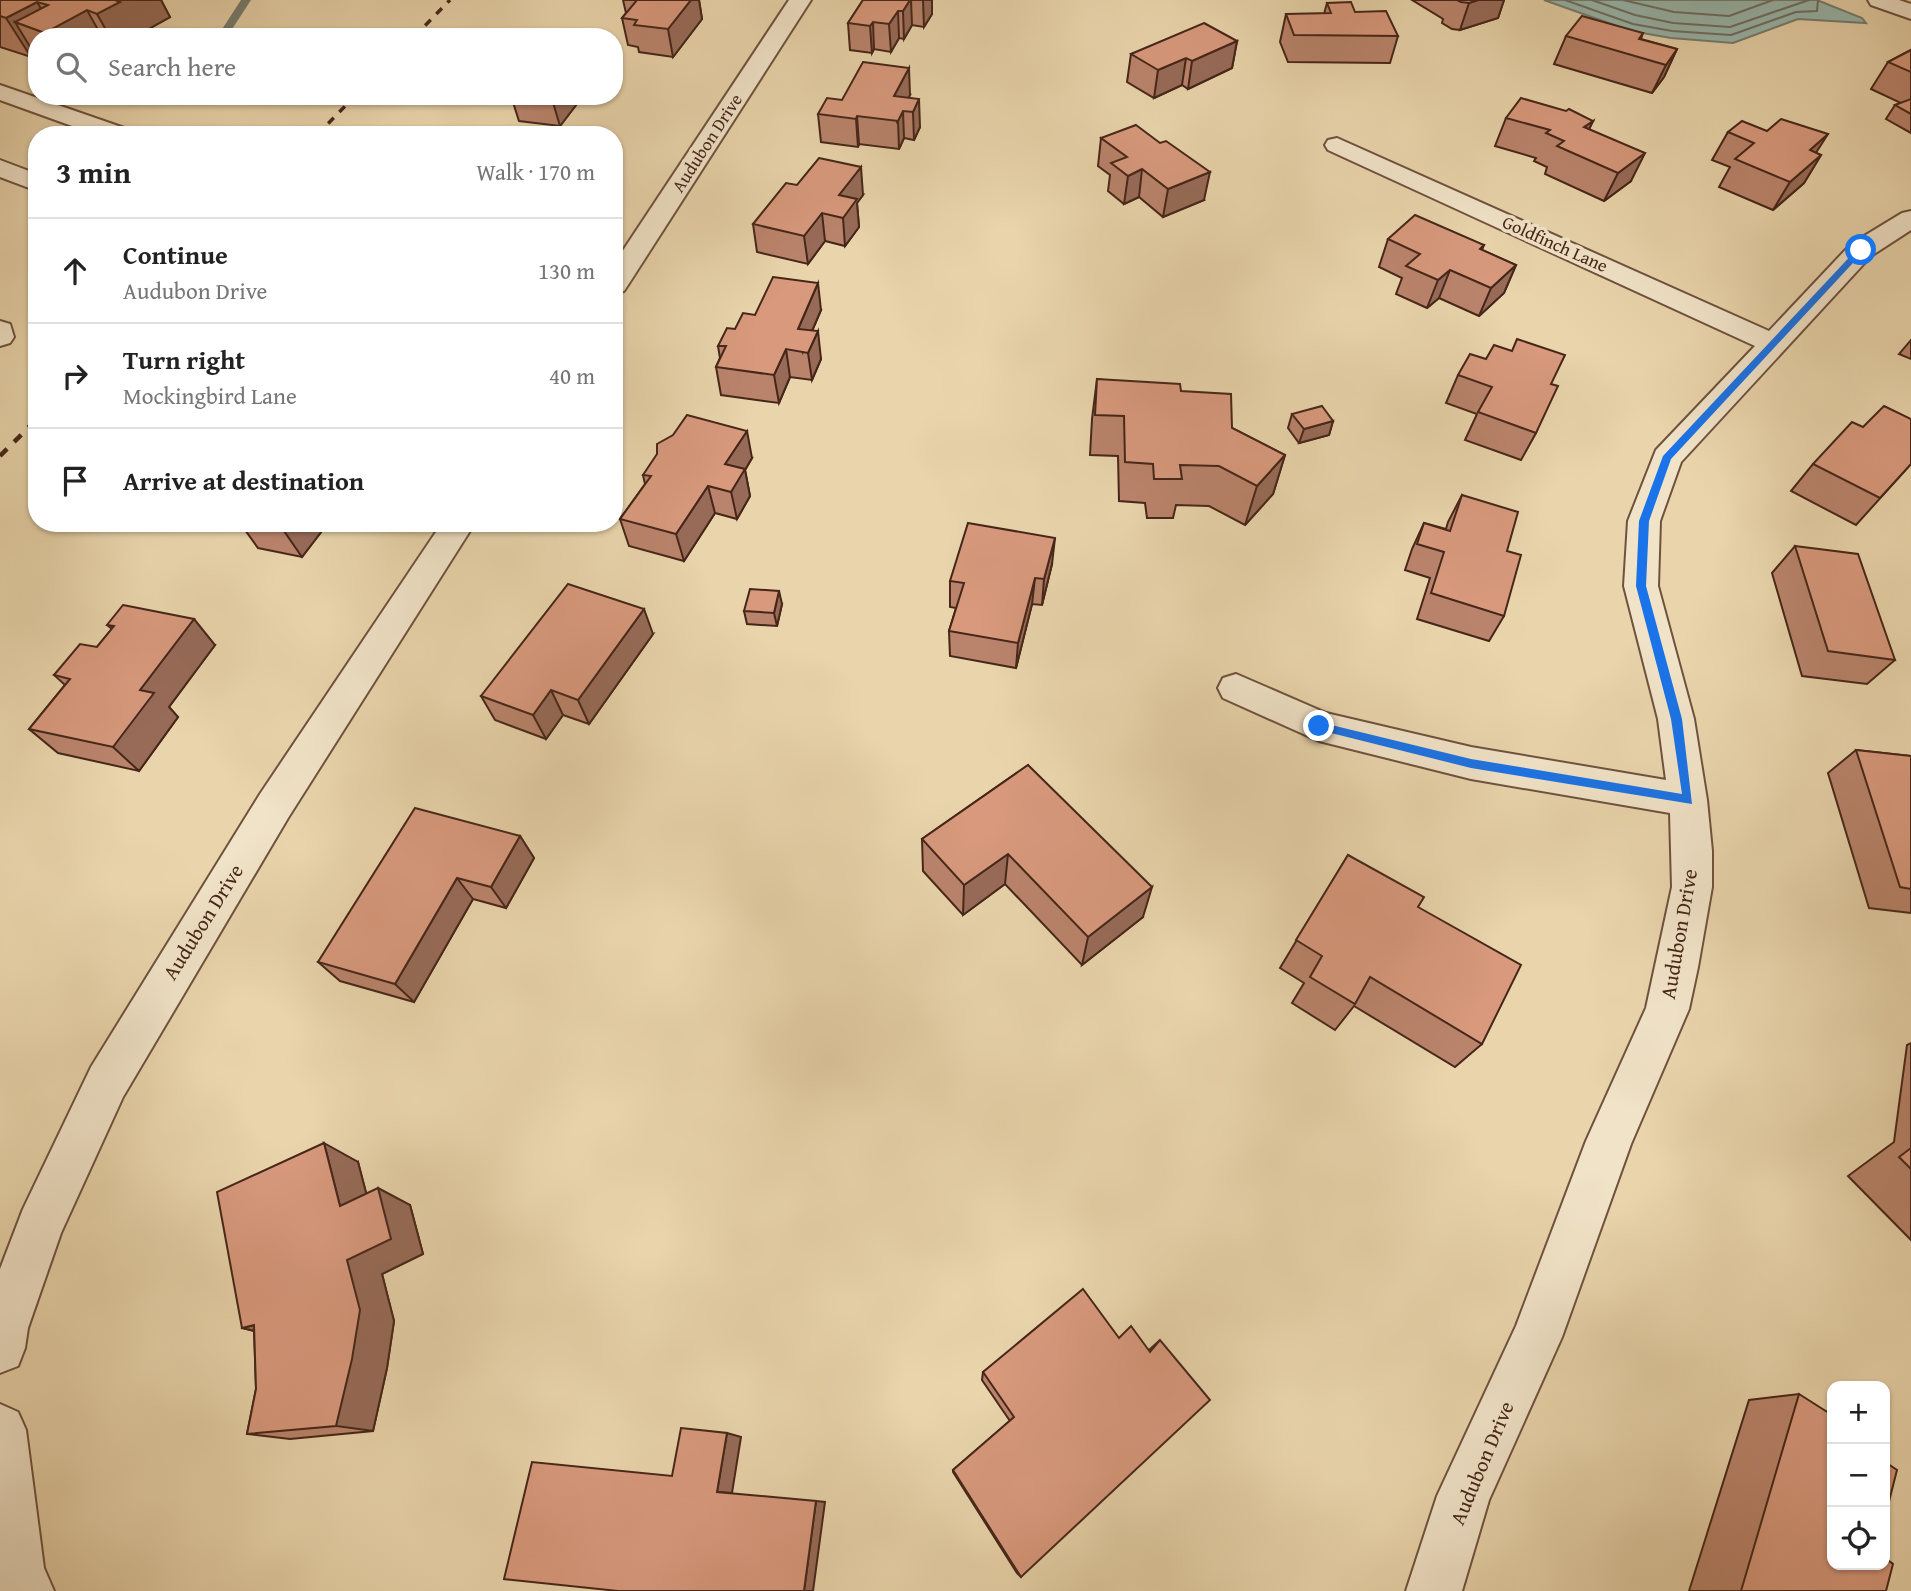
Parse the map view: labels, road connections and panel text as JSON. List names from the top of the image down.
{
  "streets": {
    "street": ["Audubon Drive", "Goldfinch Lane"]
  },
  "crossings": [
    ["Audubon Drive", "Goldfinch Lane"]
  ],
  "page": {
    "search": "Search here",
    "heading": ["3 min", "Walk · 170 m"],
    "list": [
      ["Continue", "Audubon Drive", "130 m"],
      ["Turn right", "Mockingbird Lane", "40 m"],
      "Arrive at destination"
    ],
    "map_buttons": ["+", "−"]
  }
}
